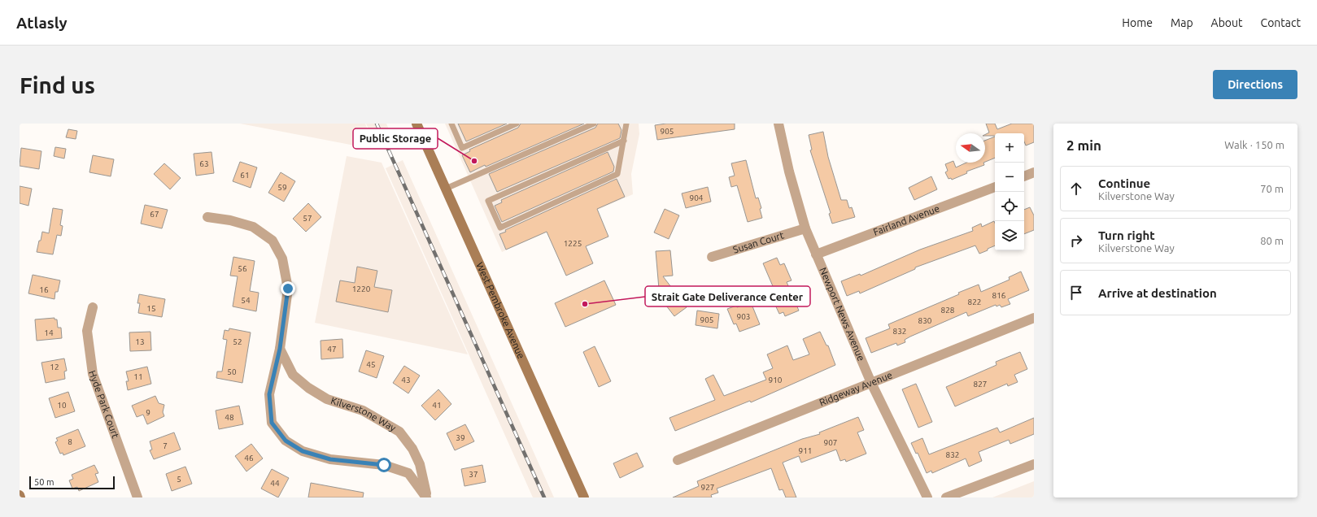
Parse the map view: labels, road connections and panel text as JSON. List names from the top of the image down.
{
  "streets": {
    "main road": ["West Pembroke Avenue"],
    "street": [
      "Fairland Avenue",
      "Susan Court",
      "Newport News Avenue",
      "Ridgeway Avenue",
      "Hyde Park Court",
      "Kilverstone Way"
    ]
  },
  "crossings": [
    ["Fairland Avenue", "Newport News Avenue"],
    ["Susan Court", "Newport News Avenue"],
    ["Newport News Avenue", "Ridgeway Avenue"]
  ],
  "places": ["Public Storage", "Strait Gate Deliverance Center"],
  "house_numbers": [
    "905",
    "63",
    "61",
    "59",
    "904",
    "67",
    "57",
    "1225",
    "56",
    "1220",
    "16",
    "816",
    "54",
    "822",
    "15",
    "828",
    "903",
    "905",
    "830",
    "832",
    "14",
    "13",
    "52",
    "47",
    "45",
    "12",
    "50",
    "11",
    "43",
    "910",
    "827",
    "10",
    "41",
    "9",
    "48",
    "39",
    "8",
    "907",
    "7",
    "911",
    "832",
    "46",
    "37",
    "5",
    "44",
    "927"
  ],
  "scale_bar": "50 m",
  "north": "left",
  "page": {
    "header": "Atlasly",
    "nav": [
      "Home",
      "Map",
      "About",
      "Contact"
    ],
    "buttons": "Directions",
    "title": "Find us",
    "heading": ["2 min", "Walk · 150 m"],
    "map_buttons": ["+", "−"],
    "list": [
      ["Continue", "Kilverstone Way", "70 m"],
      ["Turn right", "Kilverstone Way", "80 m"],
      "Arrive at destination"
    ],
    "scale": "50 m"
  }
}
